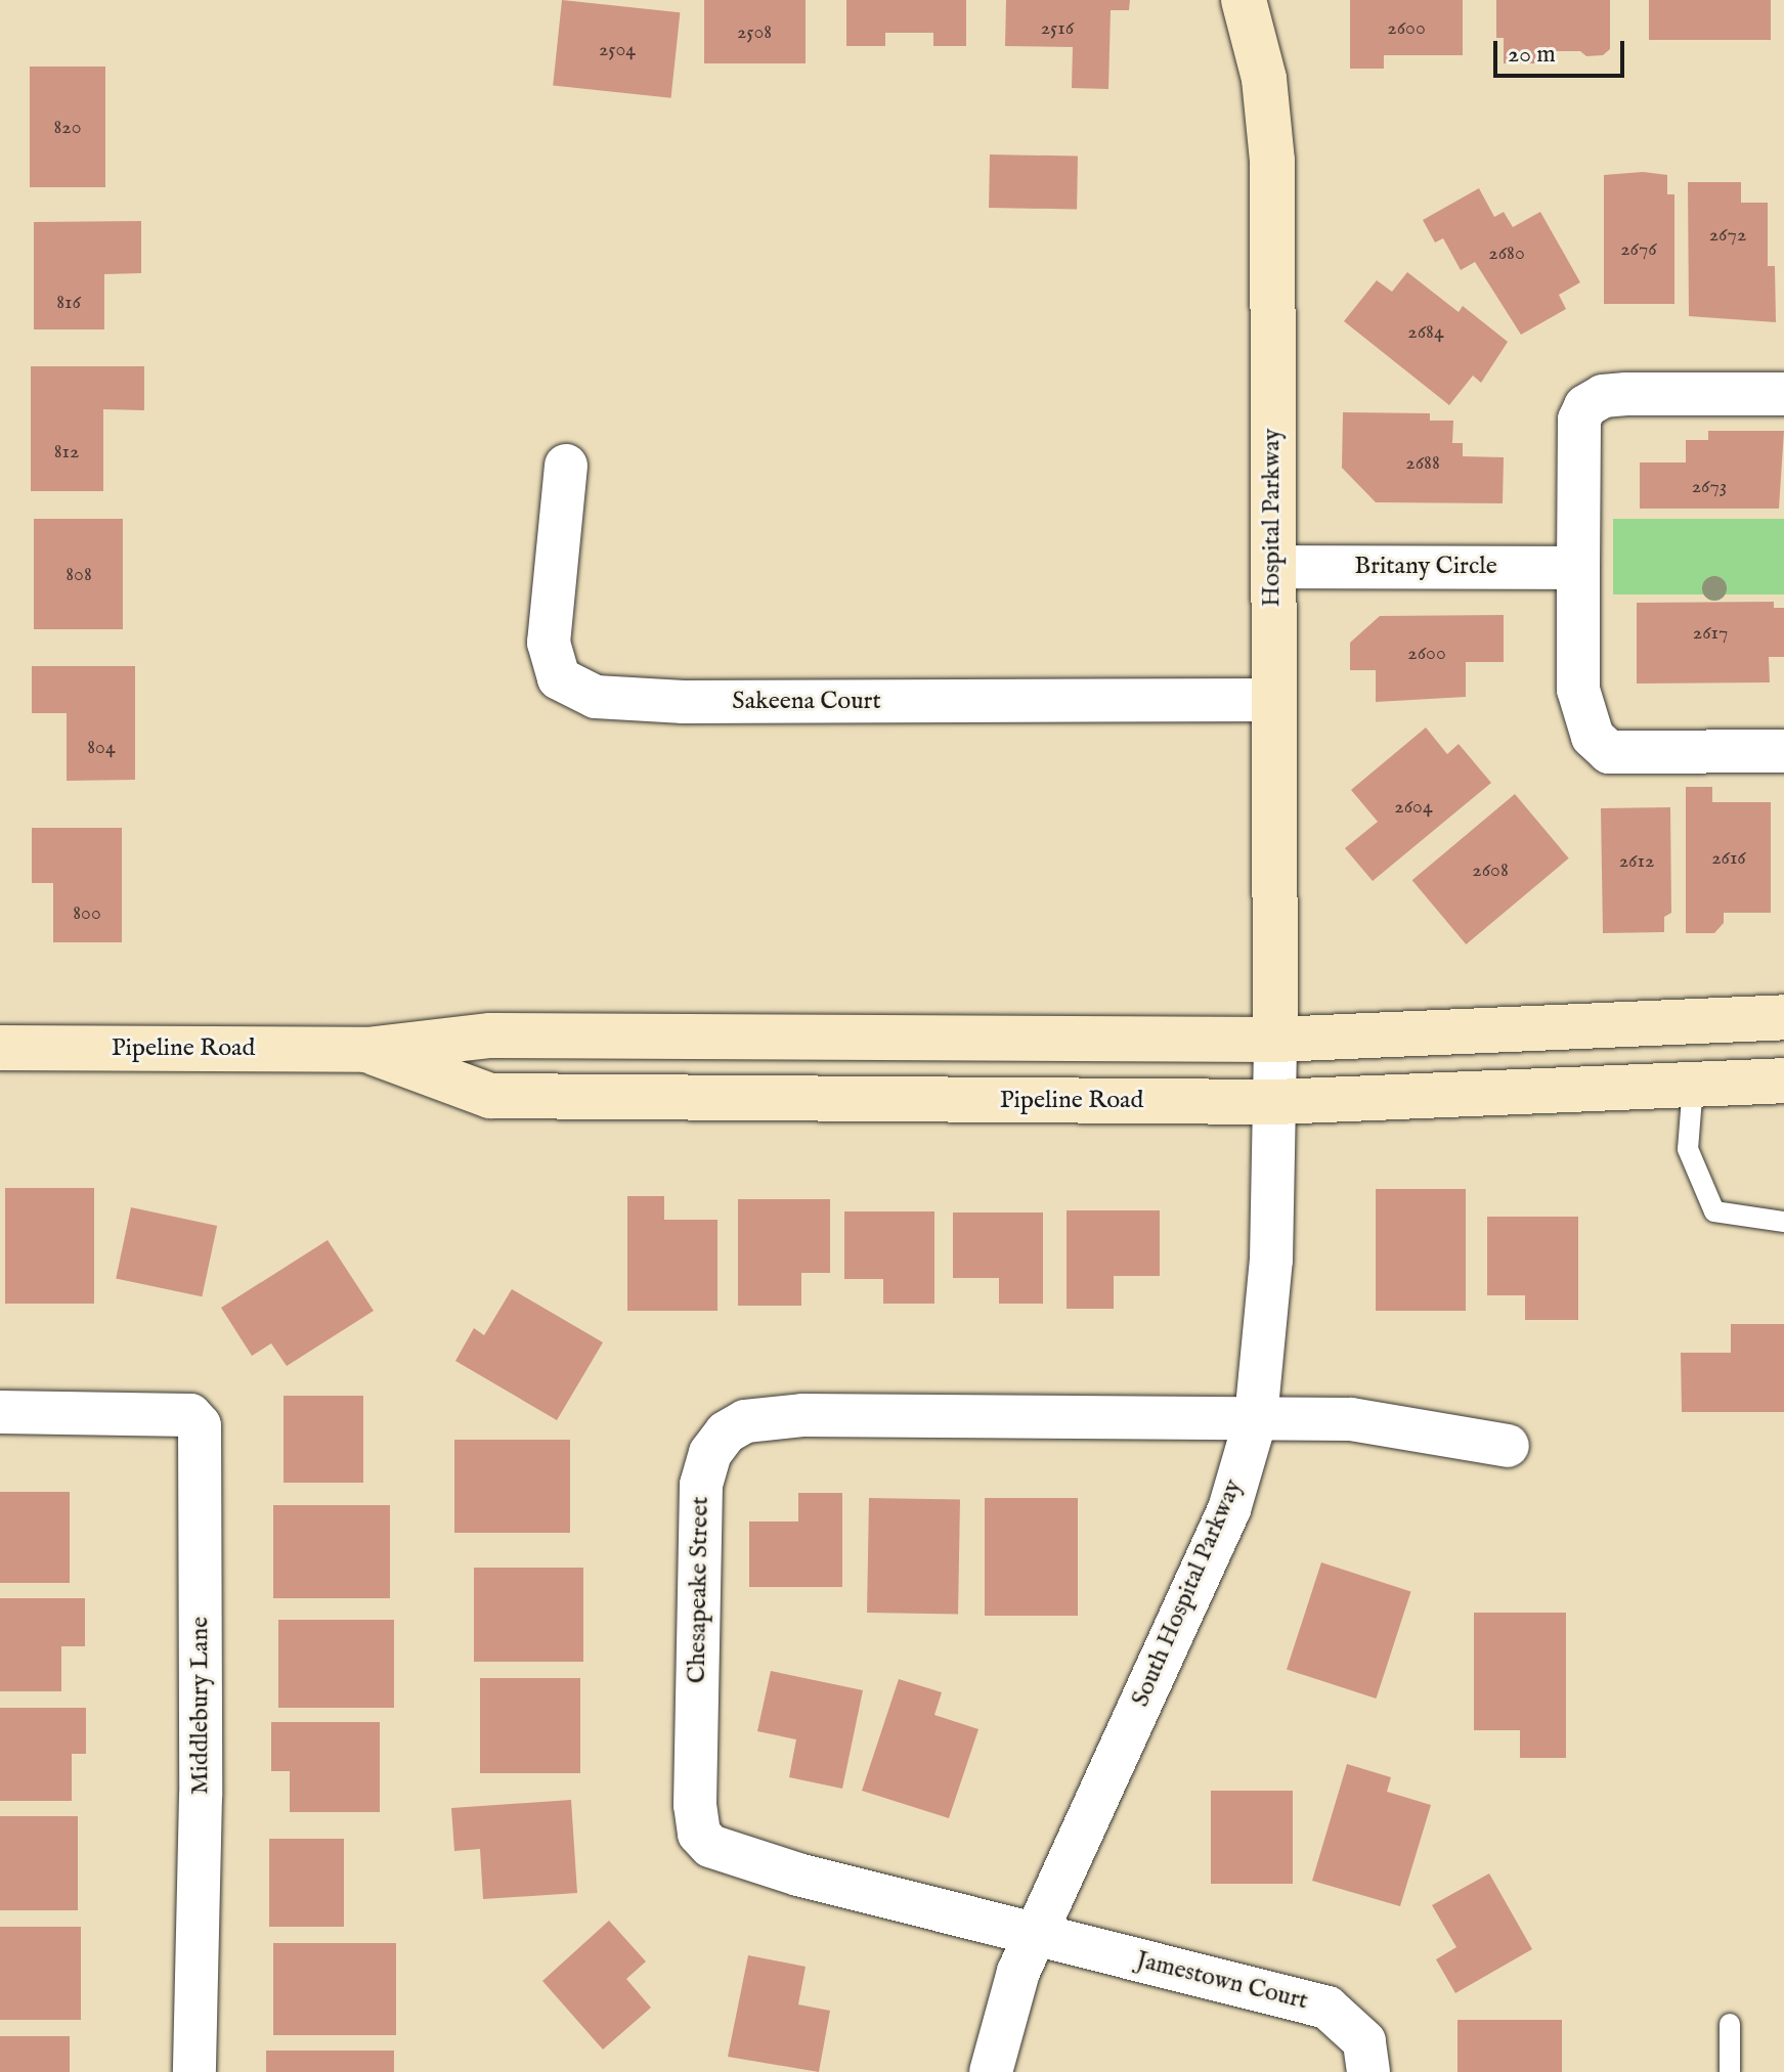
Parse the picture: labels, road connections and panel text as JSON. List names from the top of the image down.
{
  "streets": {
    "main road": ["Hospital Parkway", "Pipeline Road"],
    "street": [
      "Britany Circle",
      "Sakeena Court",
      "Chesapeake Street",
      "South Hospital Parkway",
      "Middlebury Lane",
      "Jamestown Court"
    ]
  },
  "crossings": [
    ["Hospital Parkway", "Britany Circle"],
    ["Hospital Parkway", "Sakeena Court"],
    ["Hospital Parkway", "Pipeline Road"],
    ["Hospital Parkway", "South Hospital Parkway"],
    ["Pipeline Road", "South Hospital Parkway"],
    ["Chesapeake Street", "South Hospital Parkway"],
    ["Chesapeake Street", "Jamestown Court"],
    ["South Hospital Parkway", "Jamestown Court"]
  ],
  "house_numbers": [
    "2516",
    "2600",
    "2508",
    "2504",
    "820",
    "2672",
    "2676",
    "2680",
    "816",
    "2684",
    "812",
    "2688",
    "2673",
    "808",
    "2617",
    "2600",
    "804",
    "2604",
    "2616",
    "2612",
    "2608",
    "800"
  ],
  "scale_bar": "20 m"
}
